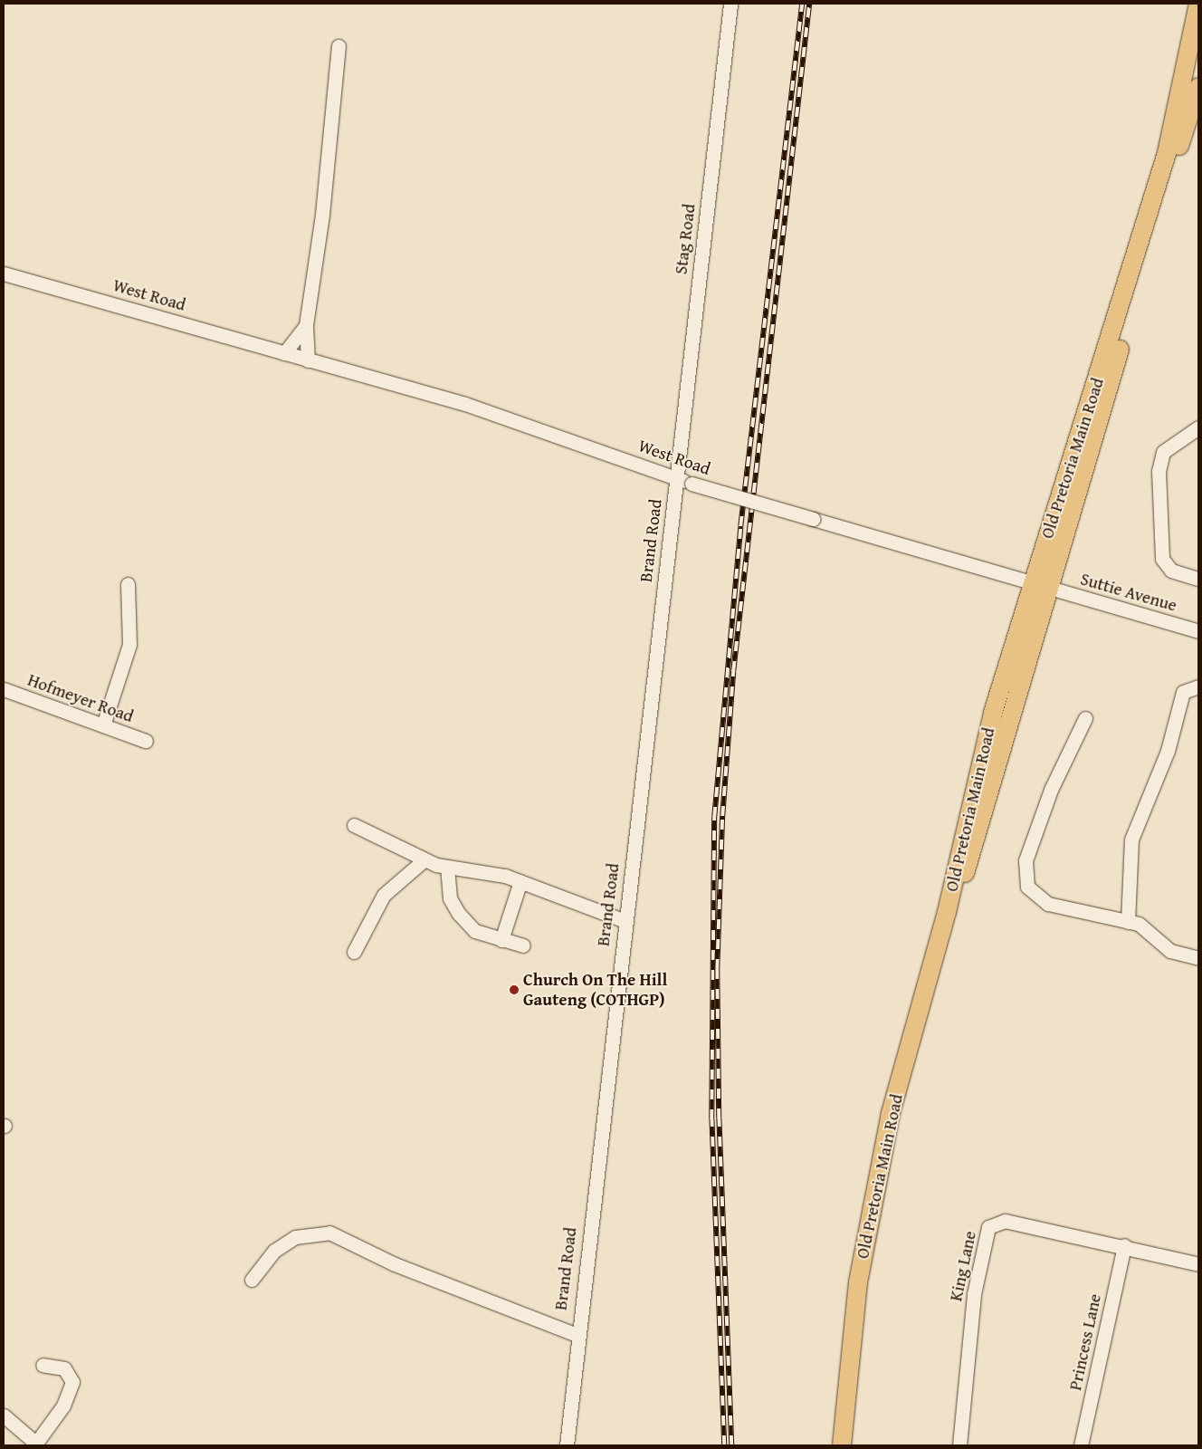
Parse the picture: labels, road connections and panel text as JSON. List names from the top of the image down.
{
  "streets": {
    "main road": ["Old Pretoria Main Road"],
    "street": [
      "Stag Road",
      "West Road",
      "Brand Road",
      "Suttie Avenue",
      "Hofmeyer Road",
      "King Lane",
      "Princess Lane"
    ]
  },
  "crossings": [
    ["Stag Road", "West Road"],
    ["Stag Road", "Brand Road"],
    ["West Road", "Old Pretoria Main Road"],
    ["West Road", "Brand Road"],
    ["West Road", "Suttie Avenue"],
    ["Old Pretoria Main Road", "Suttie Avenue"],
    ["King Lane", "Princess Lane"]
  ],
  "places": ["Church On The Hill Gauteng (COTHGP)"]
}
